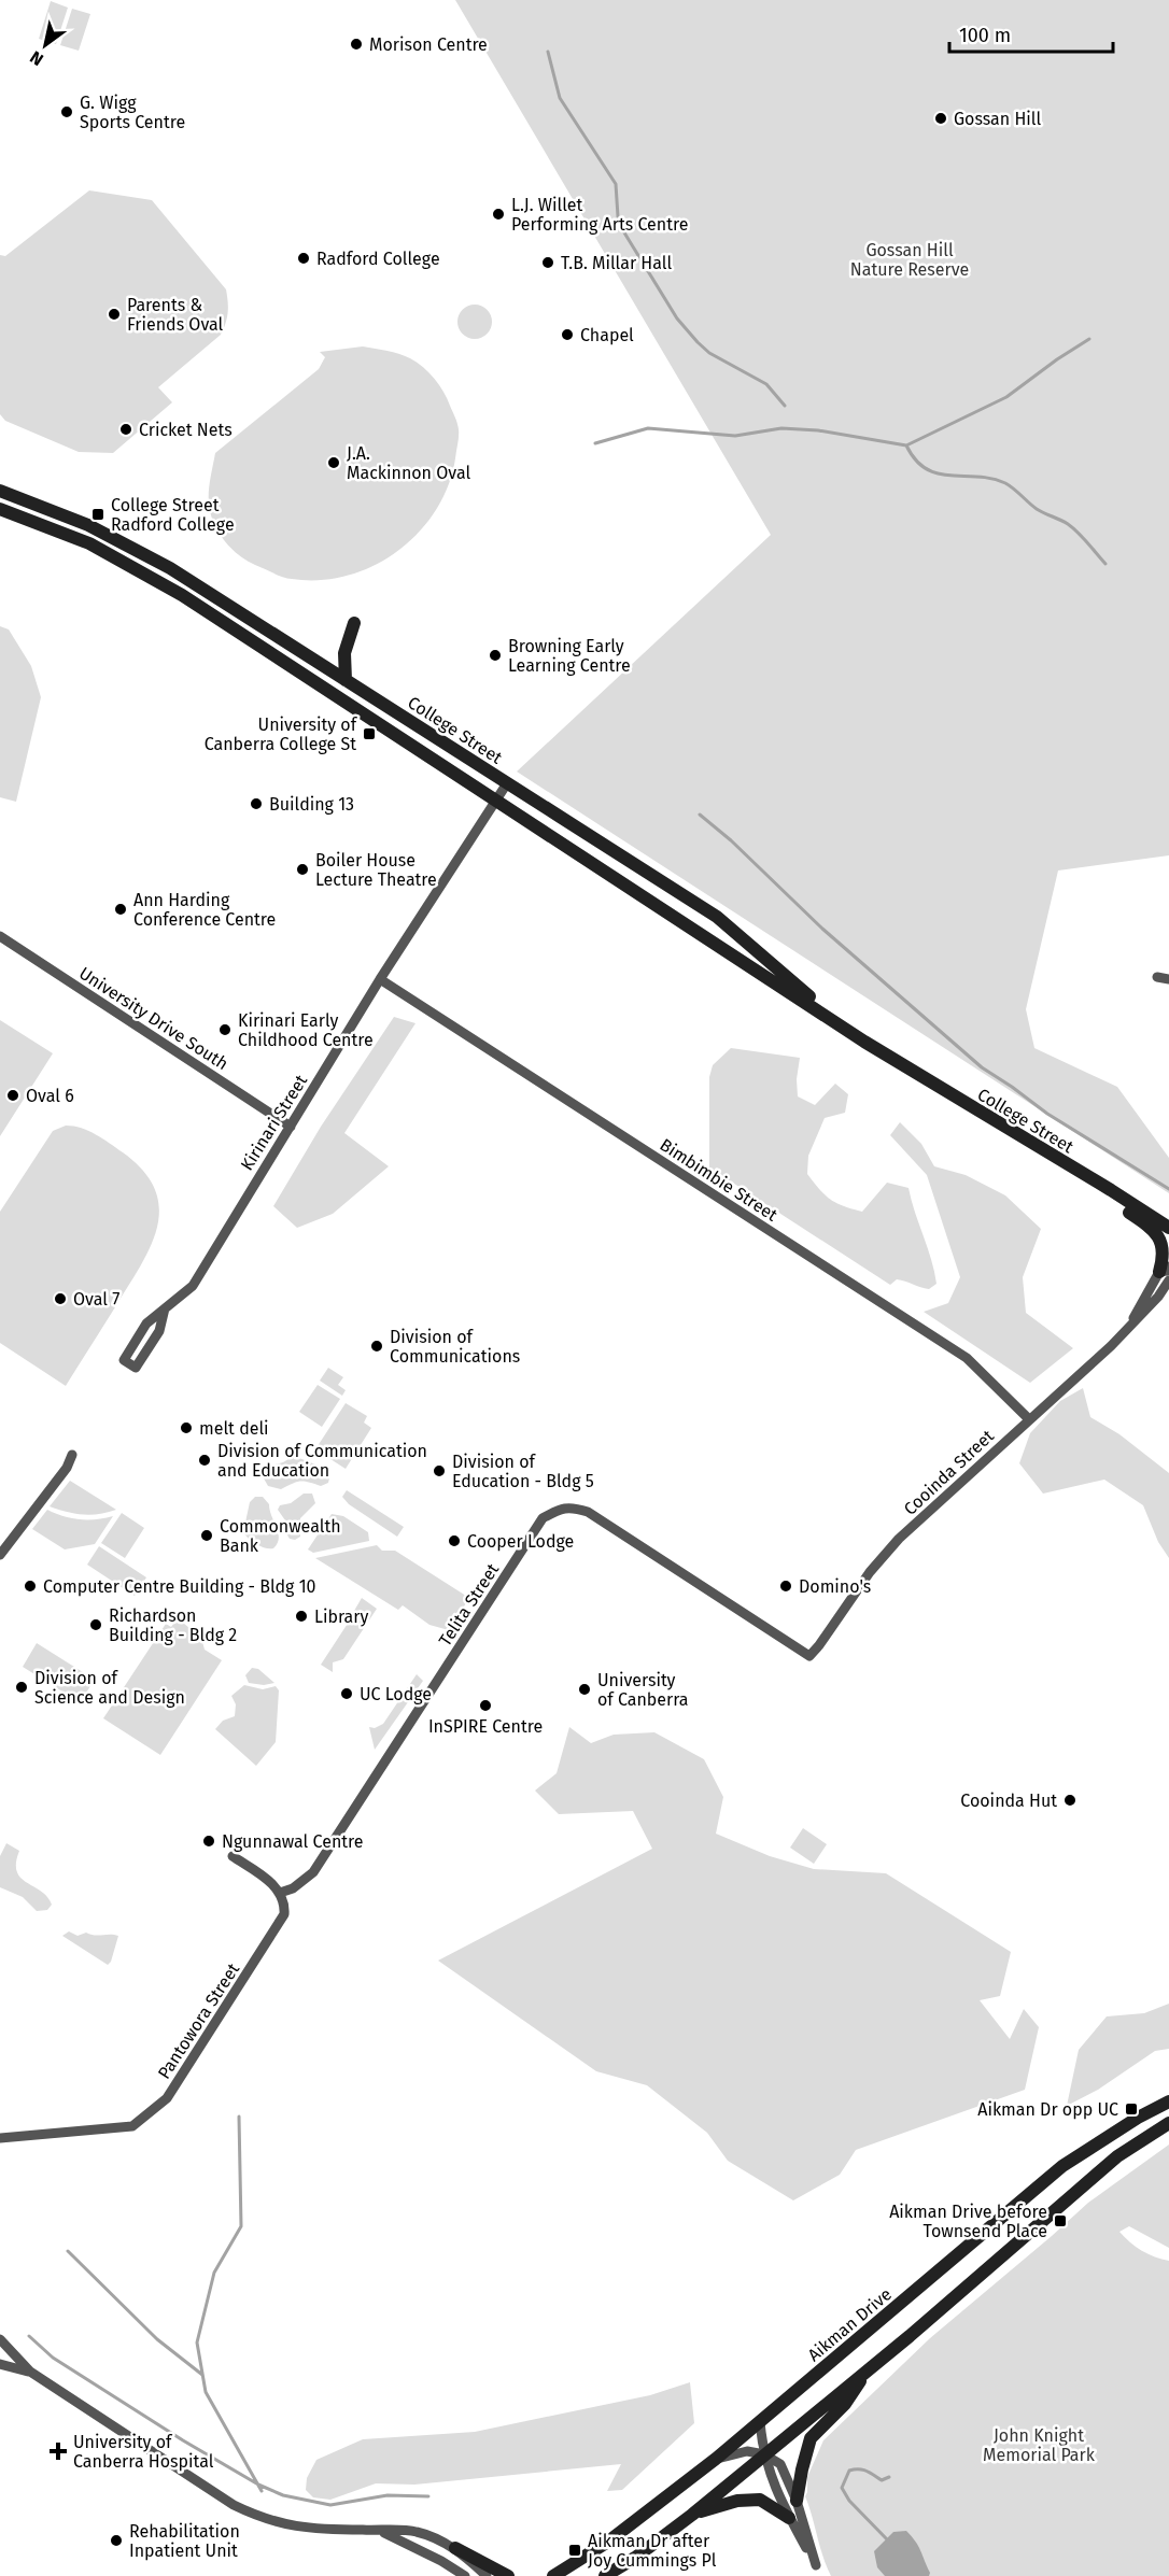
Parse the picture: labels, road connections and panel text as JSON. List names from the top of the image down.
{
  "streets": {
    "street": [
      "College Street",
      "University Drive South",
      "Kirinari Street",
      "Bimbimbie Street",
      "Cooinda Street",
      "Telita Street",
      "Pantowora Street",
      "Aikman Drive"
    ]
  },
  "crossings": [
    ["College Street", "Kirinari Street"],
    ["University Drive South", "Kirinari Street"],
    ["Kirinari Street", "Bimbimbie Street"],
    ["Bimbimbie Street", "Cooinda Street"],
    ["Cooinda Street", "Telita Street"],
    ["Telita Street", "Pantowora Street"]
  ],
  "parks": ["Gossan Hill Nature Reserve", "John Knight Memorial Park"],
  "places": {
    "other": [
      "Morison Centre",
      "G. Wigg Sports Centre",
      "Gossan Hill",
      "L.J. Willet Performing Arts Centre",
      "Radford College",
      "T.B. Millar Hall",
      "Parents & Friends Oval",
      "Chapel",
      "Cricket Nets",
      "J.A. Mackinnon Oval",
      "Browning Early Learning Centre",
      "Building 13",
      "Boiler House Lecture Theatre",
      "Ann Harding Conference Centre",
      "Kirinari Early Childhood Centre",
      "Oval 6",
      "Oval 7",
      "Division of Communications",
      "melt deli",
      "Division of Communication and Education",
      "Division of Education - Bldg 5",
      "Commonwealth Bank",
      "Cooper Lodge",
      "Computer Centre Building - Bldg 10",
      "Domino's",
      "Library",
      "Richardson Building - Bldg 2",
      "Division of Science and Design",
      "University of Canberra",
      "UC Lodge",
      "InSPIRE Centre",
      "Cooinda Hut",
      "Ngunnawal Centre",
      "Rehabilitation Inpatient Unit"
    ],
    "transit": [
      "College Street Radford College",
      "University of Canberra College St",
      "Aikman Dr opp UC",
      "Aikman Drive before Townsend Place",
      "Aikman Dr after Joy Cummings Pl"
    ],
    "health": ["University of Canberra Hospital"]
  },
  "scale_bar": "100 m",
  "north": "bottom left"
}
